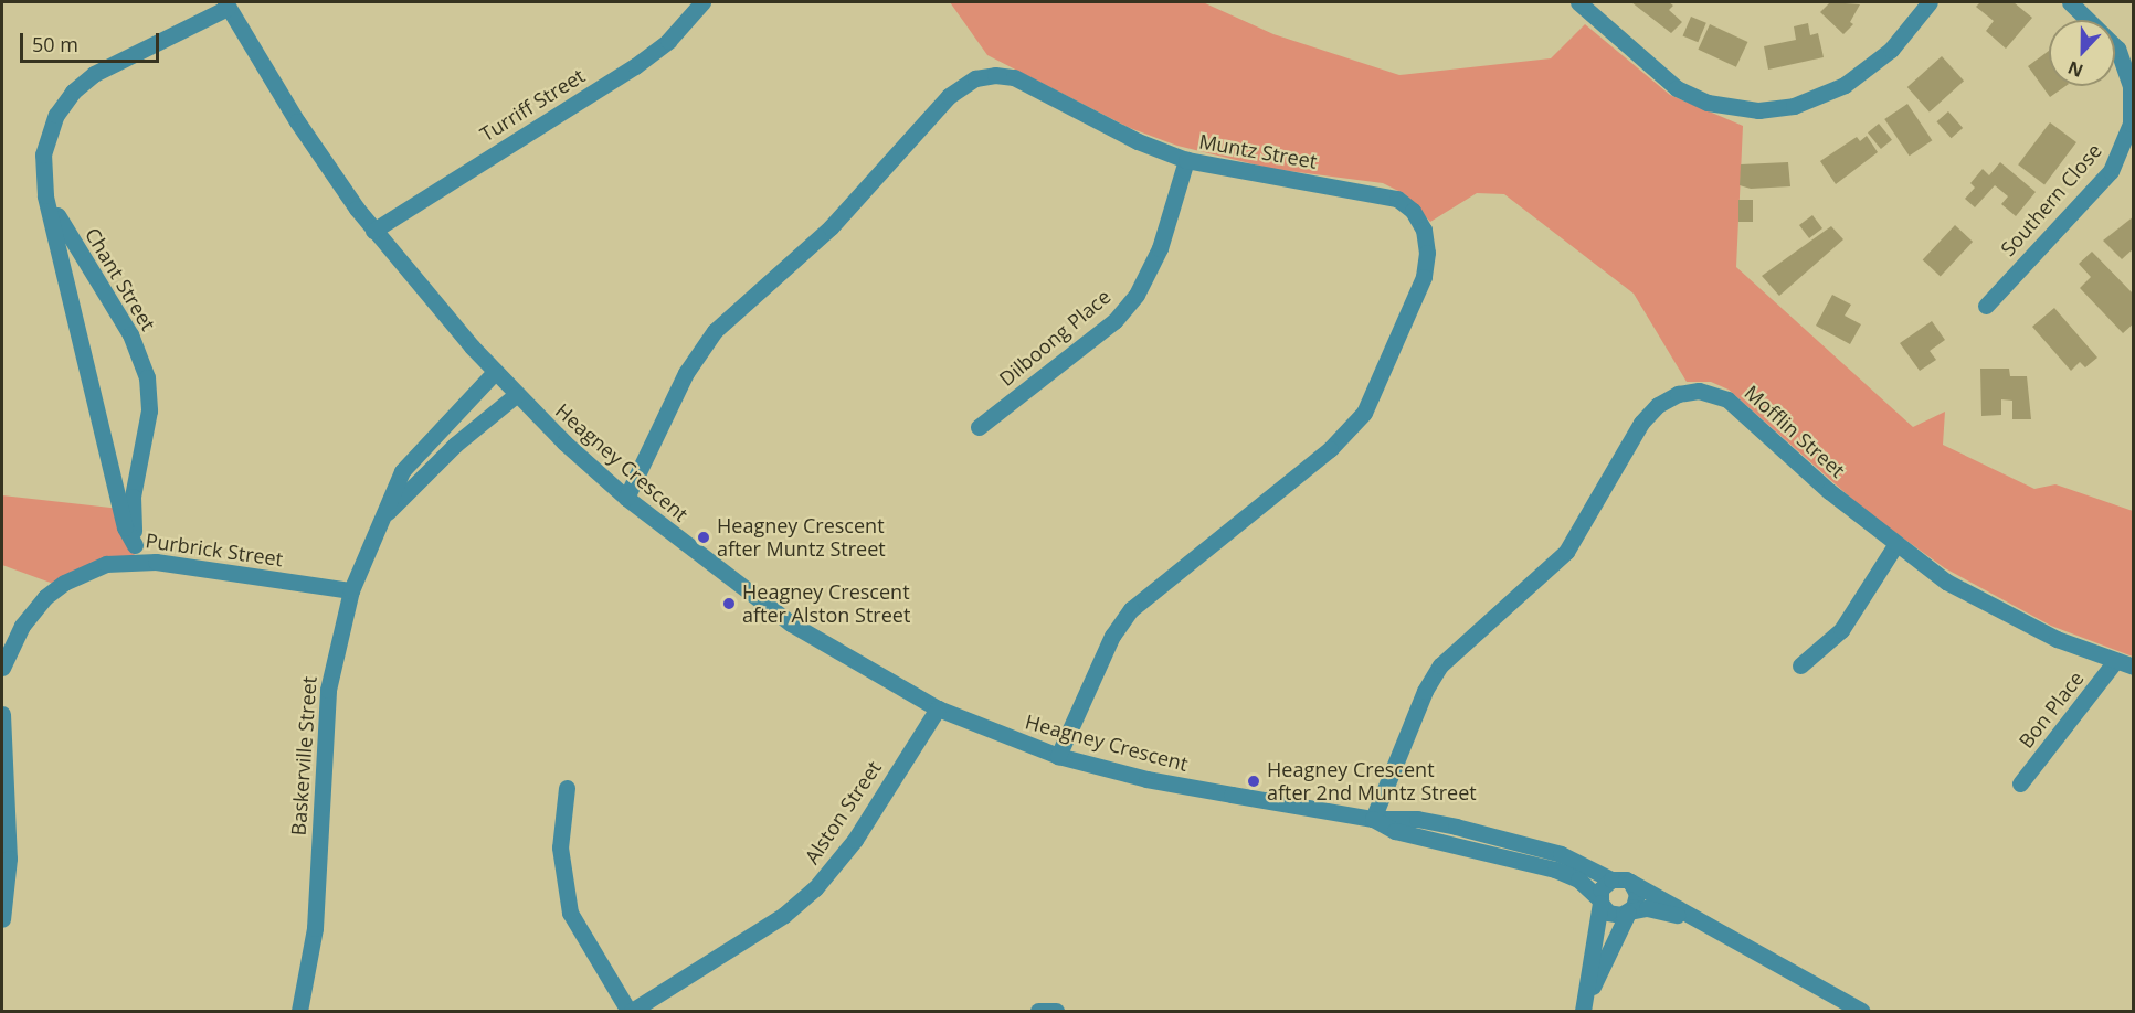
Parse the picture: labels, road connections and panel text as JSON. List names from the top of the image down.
{
  "streets": {
    "street": [
      "Turriff Street",
      "Muntz Street",
      "Southern Close",
      "Chant Street",
      "Dilboong Place",
      "Mofflin Street",
      "Heagney Crescent",
      "Purbrick Street",
      "Bon Place",
      "Baskerville Street",
      "Alston Street"
    ]
  },
  "crossings": [
    ["Turriff Street", "Heagney Crescent"],
    ["Muntz Street", "Dilboong Place"],
    ["Muntz Street", "Heagney Crescent"],
    ["Chant Street", "Heagney Crescent"],
    ["Chant Street", "Purbrick Street"],
    ["Mofflin Street", "Heagney Crescent"],
    ["Mofflin Street", "Bon Place"],
    ["Heagney Crescent", "Baskerville Street"],
    ["Heagney Crescent", "Alston Street"],
    ["Purbrick Street", "Baskerville Street"]
  ],
  "places": ["Heagney Crescent after Muntz Street", "Heagney Crescent after Alston Street", "Heagney Crescent after 2nd Muntz Street"],
  "scale_bar": "50 m",
  "north": "bottom"
}
